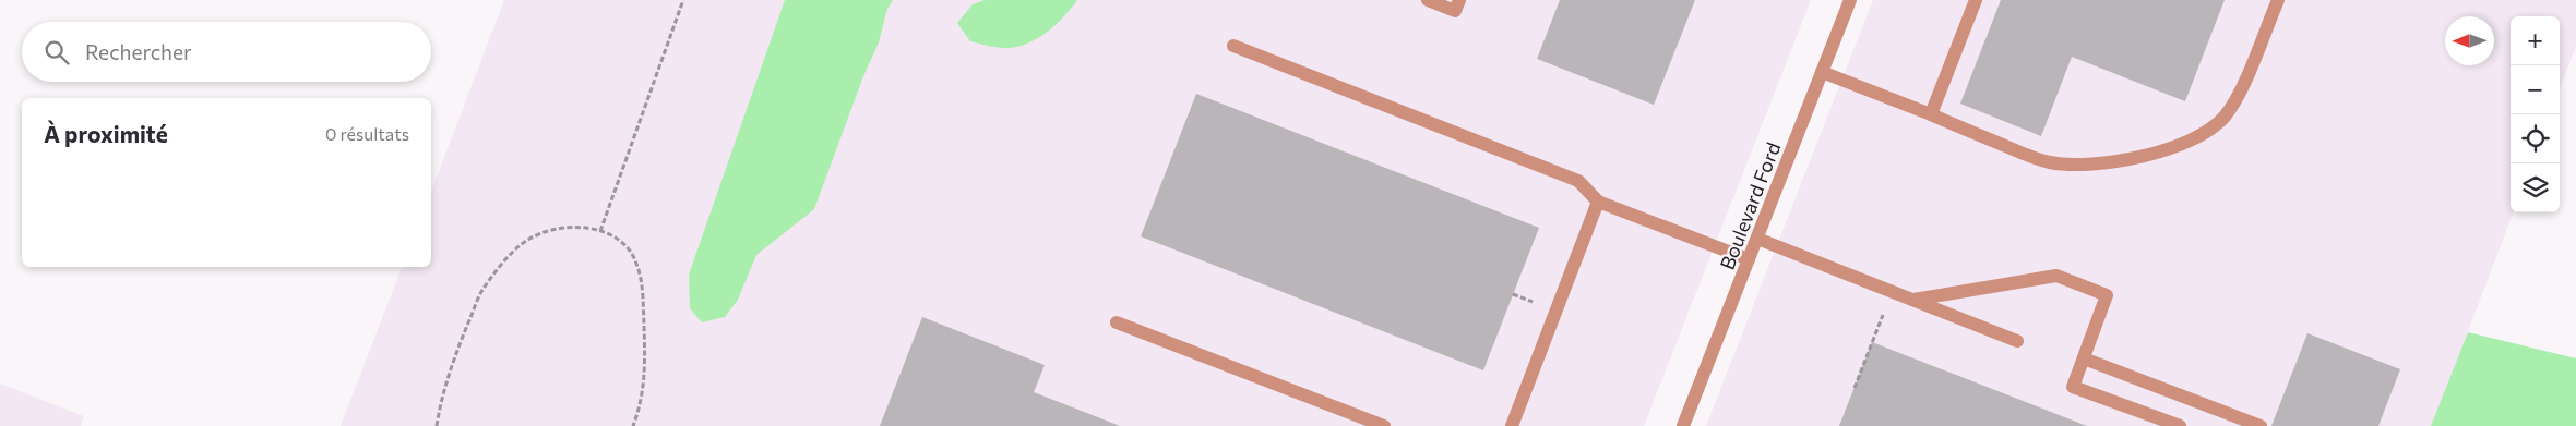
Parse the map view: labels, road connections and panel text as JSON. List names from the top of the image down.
{
  "streets": {
    "street": ["Boulevard Ford"]
  },
  "north": "left",
  "page": {
    "map_buttons": ["+", "−"],
    "search": "Rechercher",
    "heading": ["À proximité", "0 résultats"]
  }
}
